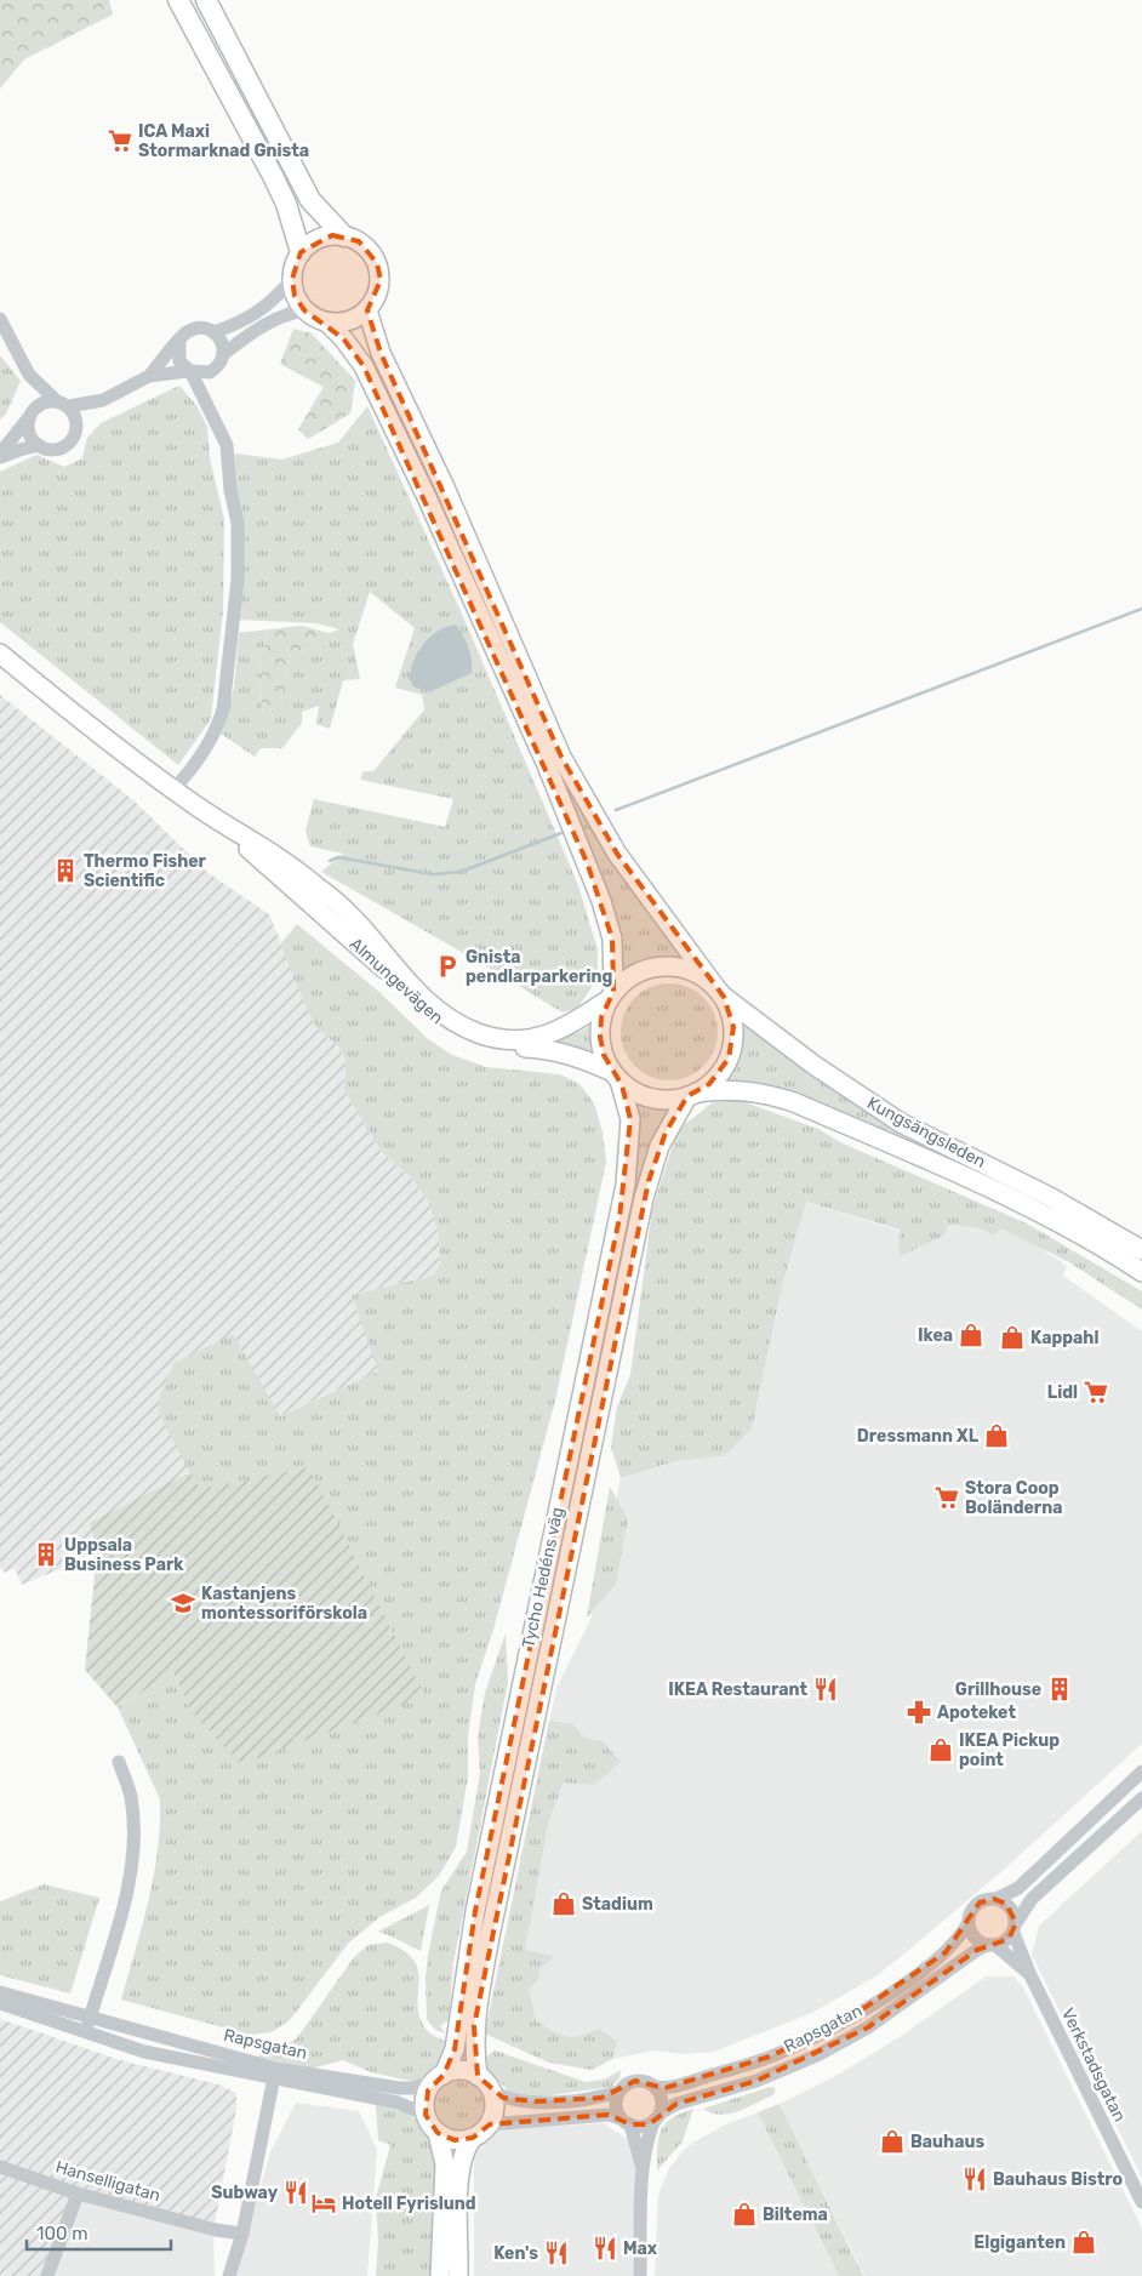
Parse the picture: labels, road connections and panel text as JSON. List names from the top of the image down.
{
  "streets": {
    "main road": ["Almungevägen", "Kungsängsleden", "Tycho Hedéns väg"],
    "street": ["Rapsgatan", "Verkstadsgatan", "Hanselligatan"]
  },
  "crossings": [
    ["Almungevägen", "Kungsängsleden"],
    ["Almungevägen", "Tycho Hedéns väg"],
    ["Kungsängsleden", "Tycho Hedéns väg"],
    ["Tycho Hedéns väg", "Rapsgatan"],
    ["Rapsgatan", "Verkstadsgatan"]
  ],
  "places": {
    "supermarket": ["ICA Maxi Stormarknad Gnista", "Lidl", "Stora Coop Boländerna"],
    "building": ["Thermo Fisher Scientific", "Uppsala Business Park", "Grillhouse"],
    "parking": ["Gnista pendlarparkering"],
    "shop": [
      "Ikea",
      "Kappahl",
      "Dressmann XL",
      "IKEA Pickup point",
      "Stadium",
      "Bauhaus",
      "Biltema",
      "Elgiganten"
    ],
    "school or university": ["Kastanjens montessoriförskola"],
    "restaurant": [
      "IKEA Restaurant",
      "Bauhaus Bistro",
      "Subway",
      "Max",
      "Ken's"
    ],
    "pharmacy": ["Apoteket"],
    "hotel": ["Hotell Fyrislund"]
  },
  "scale_bar": "100 m"
}
